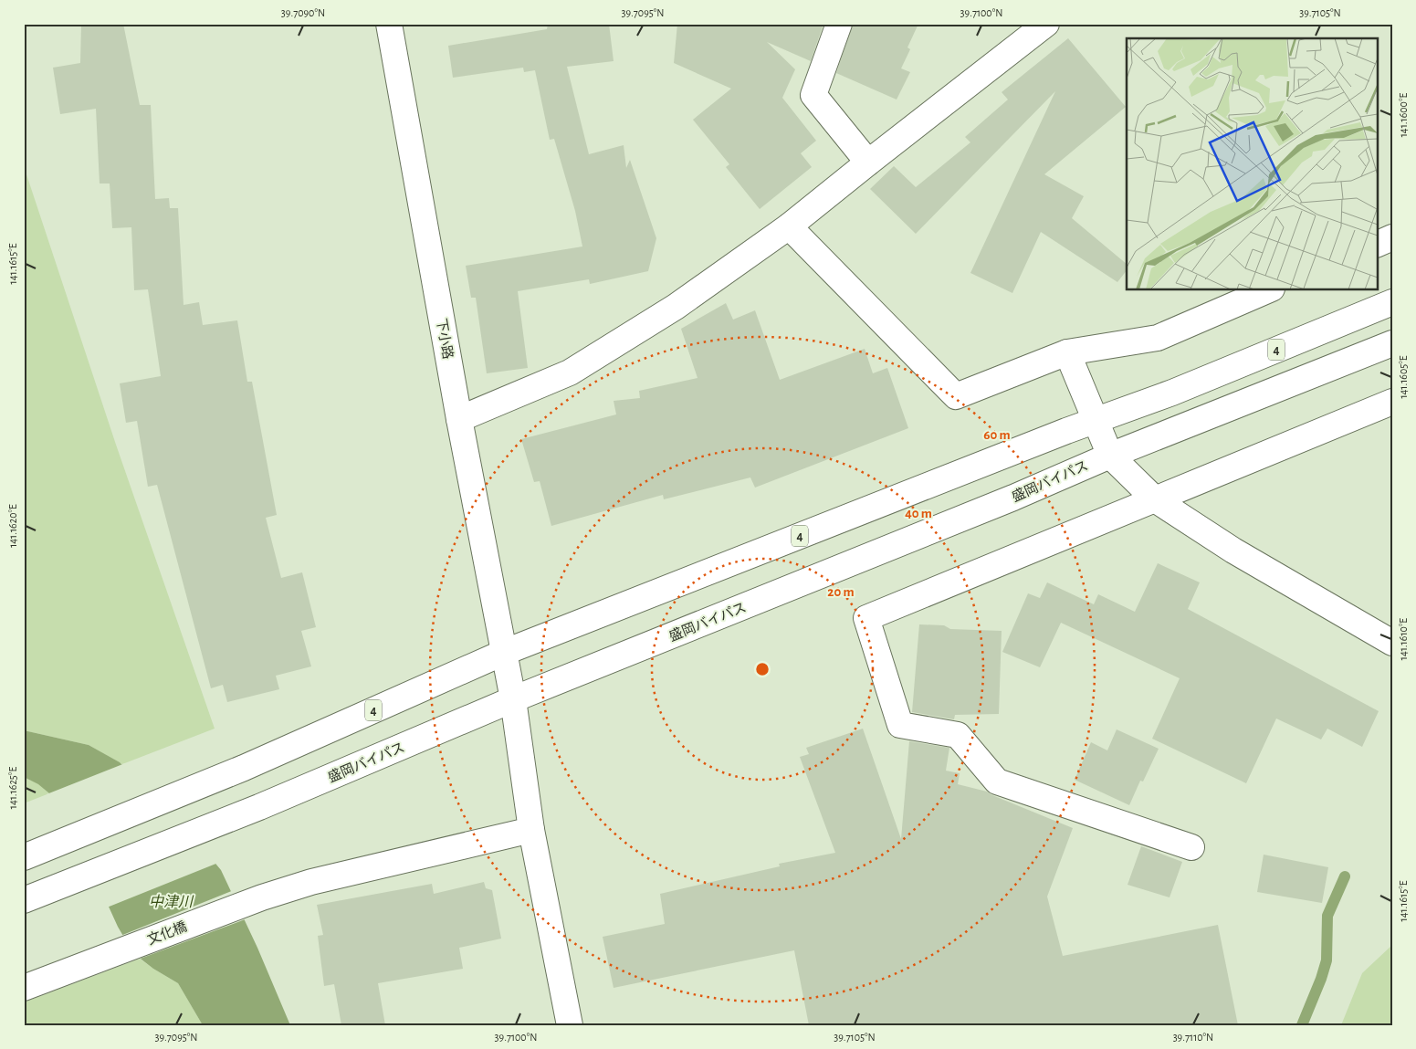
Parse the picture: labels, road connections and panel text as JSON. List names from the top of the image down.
{
  "streets": {
    "main road": [
      "下小路",
      "4",
      "盛岡バイパス",
      "文化橋"
    ]
  },
  "crossings": [
    ["下小路", "4"],
    ["下小路", "盛岡バイパス"],
    ["下小路", "文化橋"]
  ],
  "water": ["中津川"],
  "coordinates": [
    "39.7090°N",
    "39.7095°N",
    "39.7100°N",
    "39.7105°N",
    "141.1600°E",
    "141.1615°E",
    "141.1605°E",
    "141.1620°E",
    "141.1610°E",
    "141.1625°E",
    "39.7110°N"
  ],
  "rings": ["60 m", "40 m", "20 m"]
}
